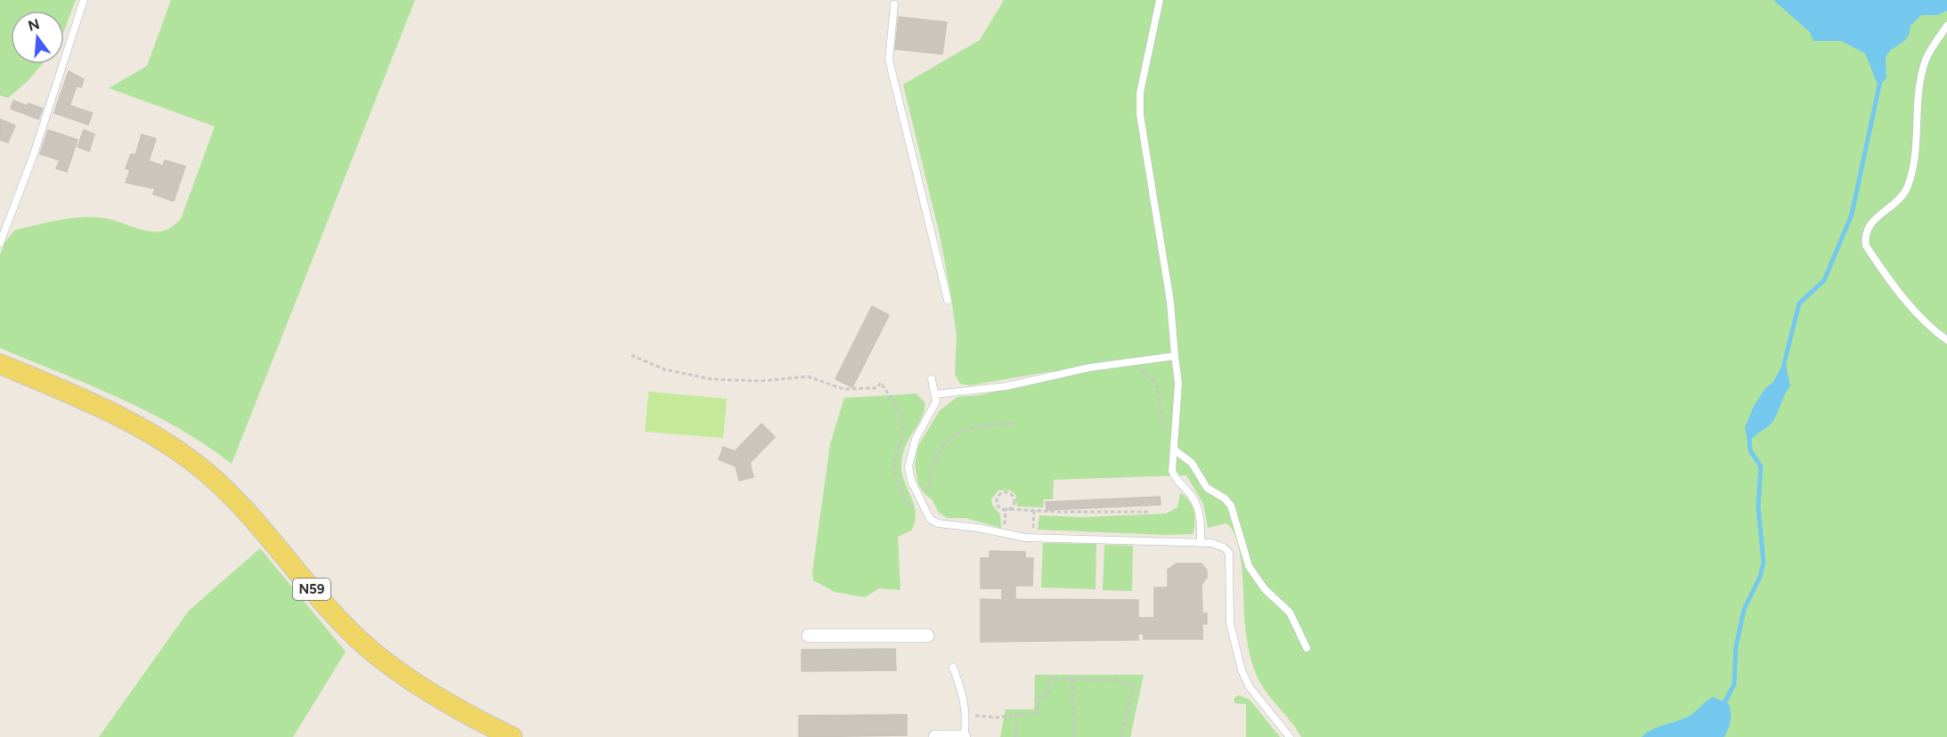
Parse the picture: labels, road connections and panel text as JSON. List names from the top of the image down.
{
  "streets": {
    "main road": ["N59"]
  },
  "north": "top"
}
